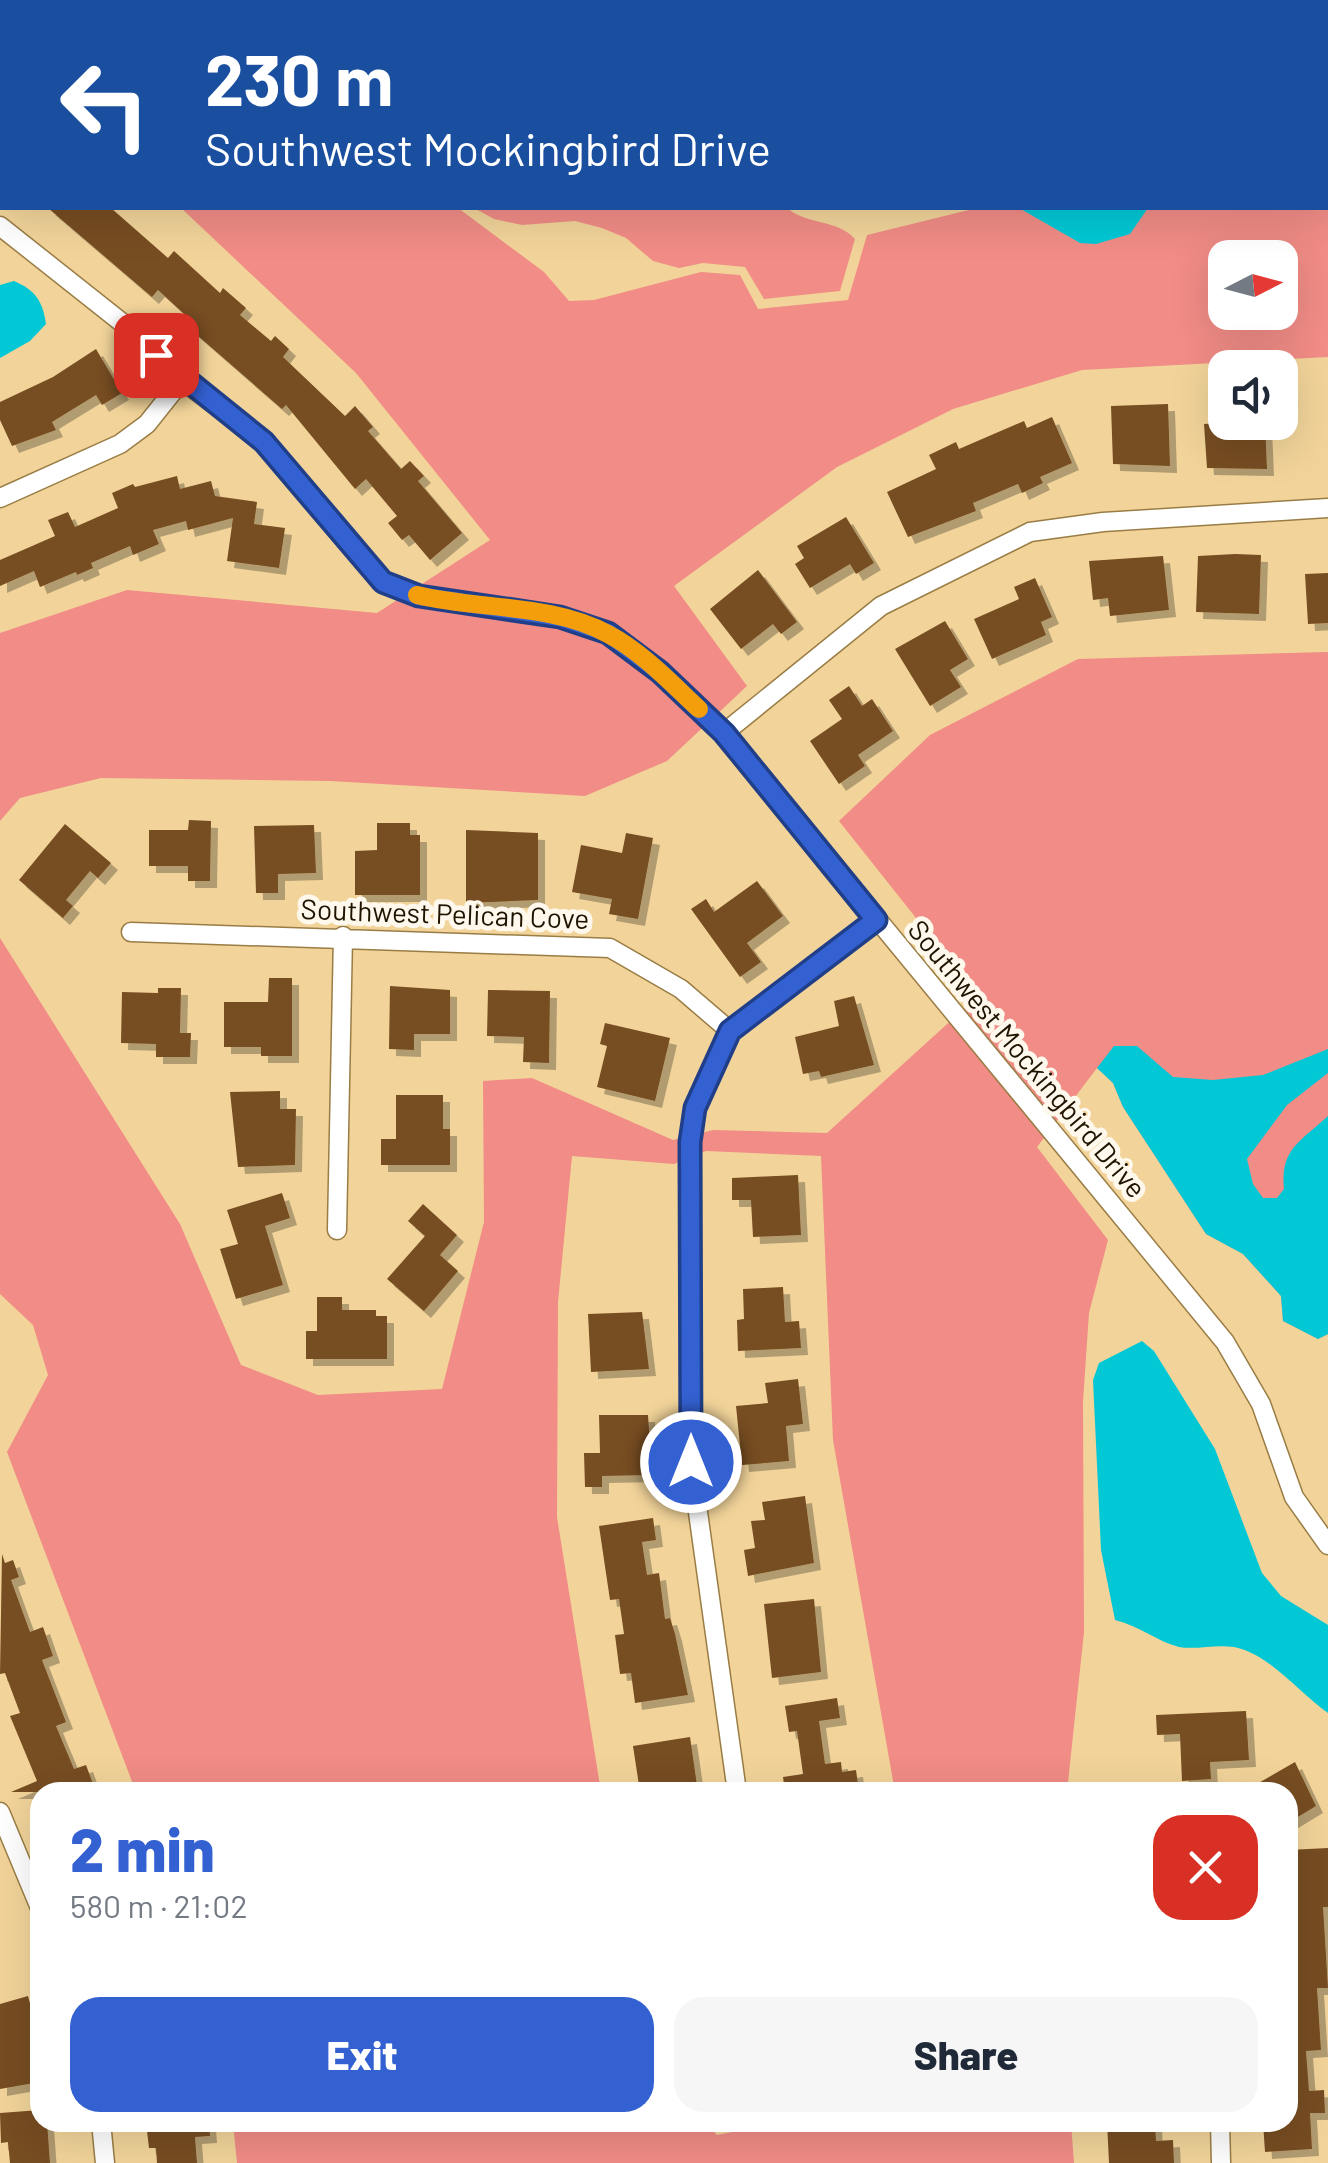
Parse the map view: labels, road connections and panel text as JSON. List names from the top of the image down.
{
  "streets": {
    "street": ["Southwest Pelican Cove", "Southwest Mockingbird Drive"]
  },
  "north": "right",
  "page": {
    "turn": ["230 m", "Southwest Mockingbird Drive"],
    "heading": ["2 min", "580 m · 21:02"],
    "buttons": ["Exit", "Share"]
  }
}
